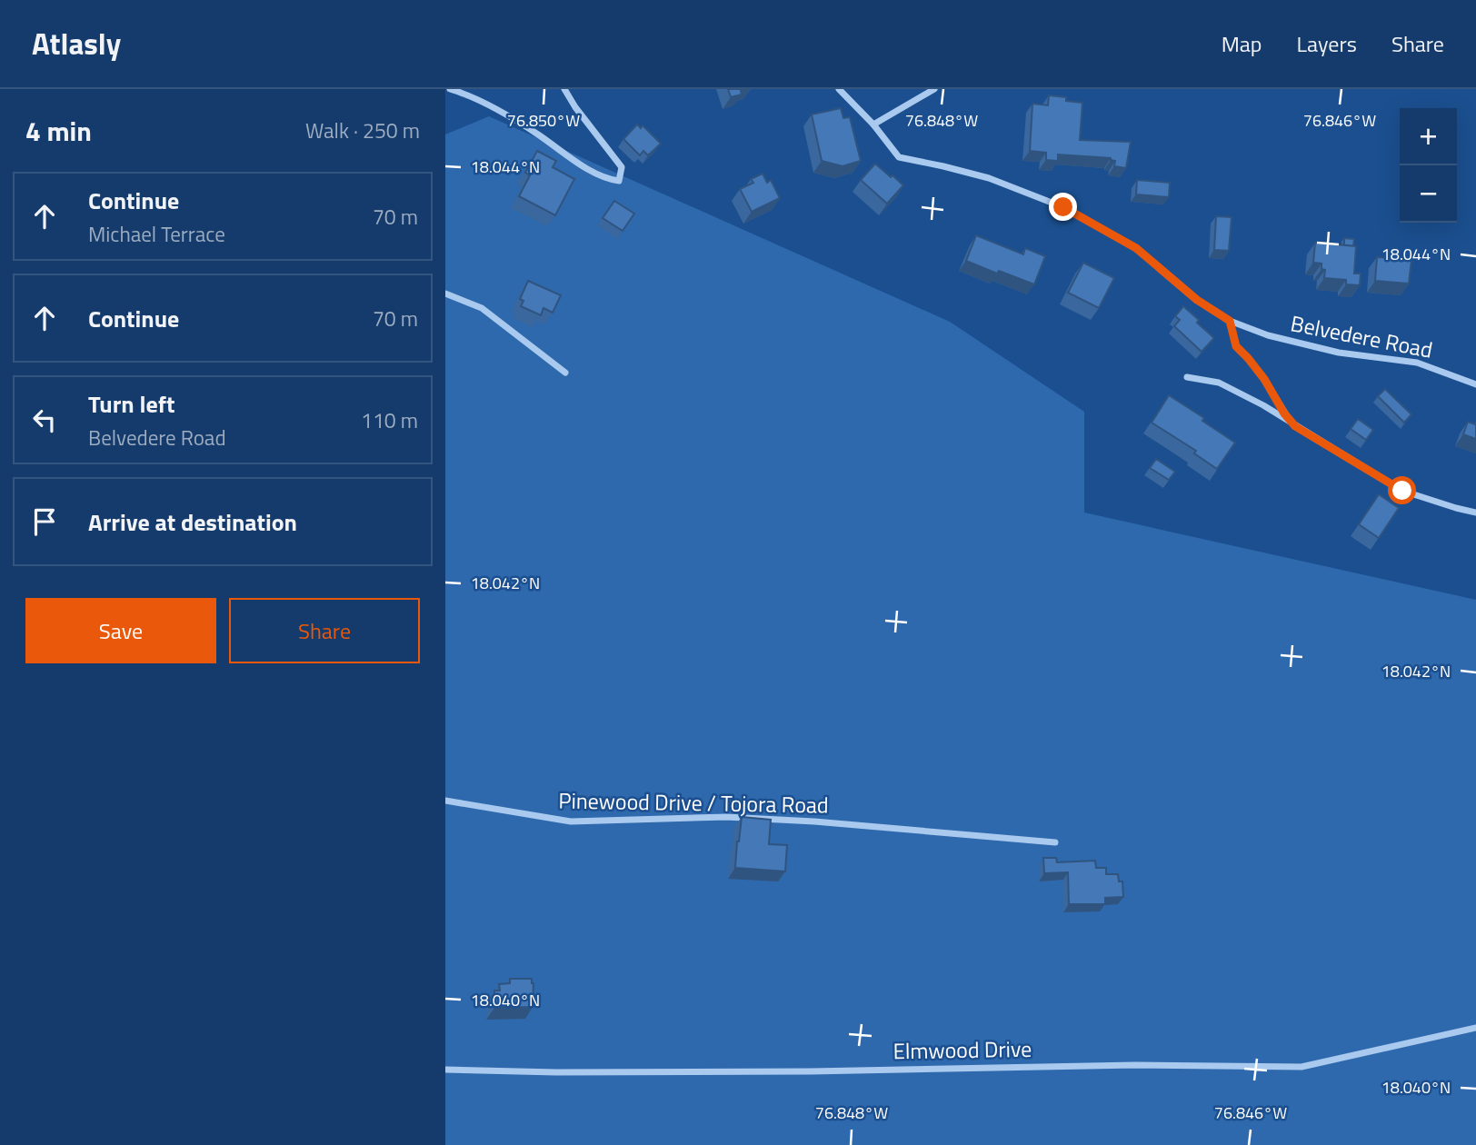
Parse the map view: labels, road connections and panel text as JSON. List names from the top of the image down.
{
  "streets": {
    "street": ["Belvedere Road", "Pinewood Drive / Tojora Road", "Elmwood Drive"]
  },
  "page": {
    "header": "Atlasly",
    "nav": ["Map", "Layers", "Share"],
    "heading": ["4 min", "Walk · 250 m"],
    "map_buttons": ["+", "−"],
    "list": [
      ["Continue", "Michael Terrace", "70 m"],
      ["Continue", "70 m"],
      ["Turn left", "Belvedere Road", "110 m"],
      "Arrive at destination"
    ],
    "buttons": ["Save", "Share"]
  },
  "coordinates": [
    "76.850°W",
    "76.848°W",
    "76.846°W",
    "18.044°N",
    "18.042°N",
    "18.040°N"
  ]
}
